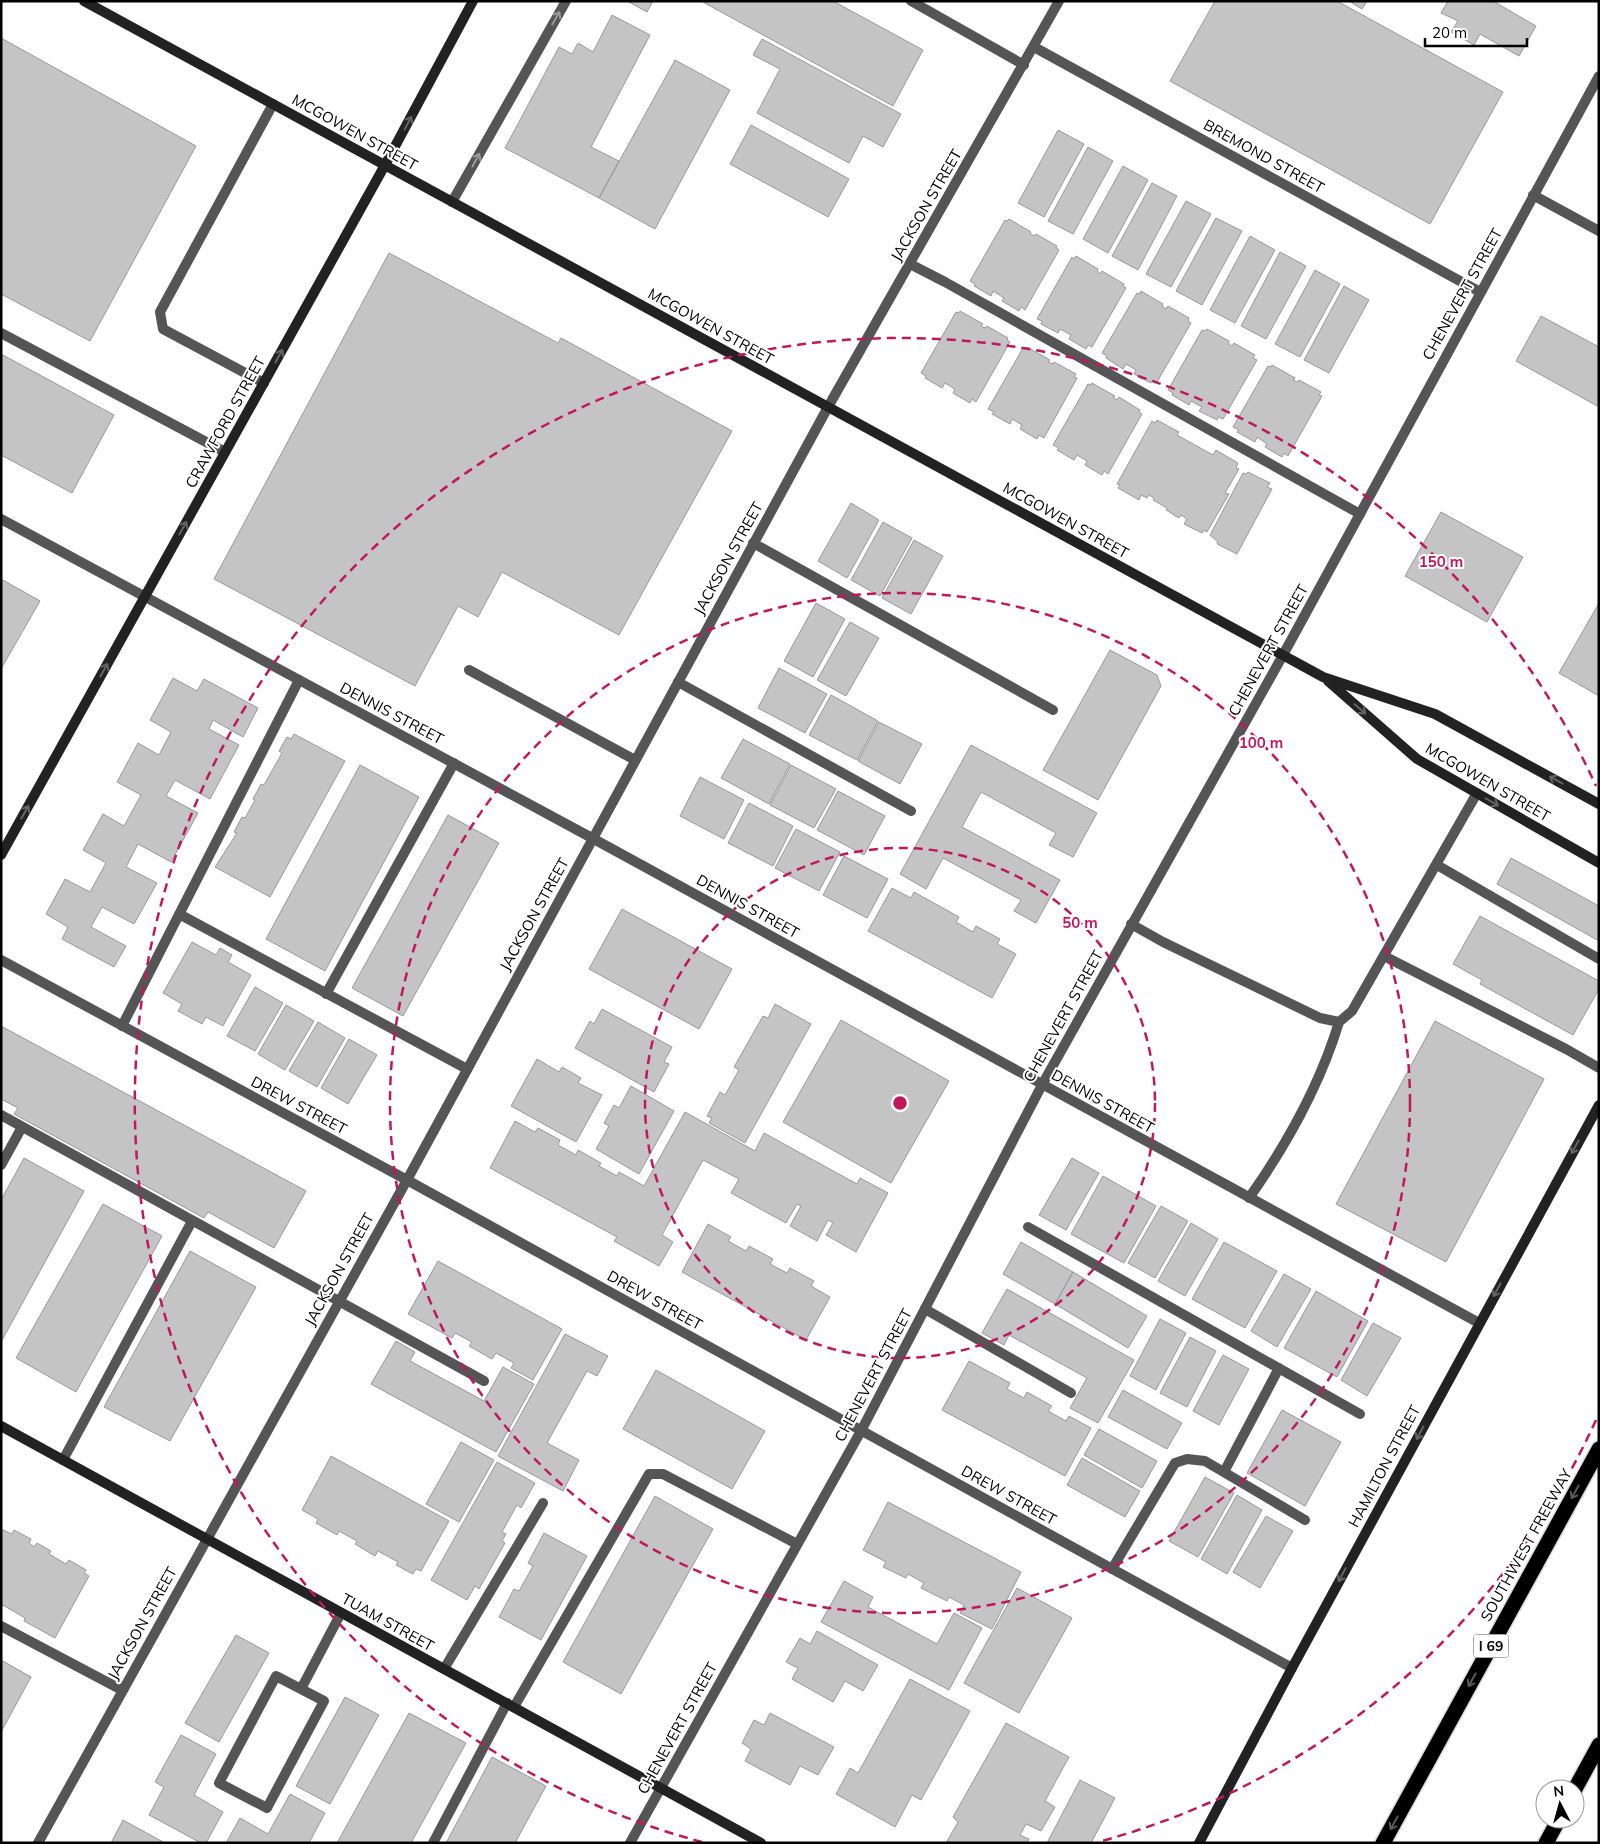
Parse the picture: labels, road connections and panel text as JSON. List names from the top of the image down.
{
  "streets": {
    "highway": ["SOUTHWEST FREEWAY", "I 69"],
    "street": [
      "MCGOWEN STREET",
      "BREMOND STREET",
      "JACKSON STREET",
      "CHENEVERT STREET",
      "CRAWFORD STREET",
      "DENNIS STREET",
      "DREW STREET",
      "HAMILTON STREET",
      "TUAM STREET"
    ]
  },
  "crossings": [
    ["MCGOWEN STREET", "JACKSON STREET"],
    ["MCGOWEN STREET", "CHENEVERT STREET"],
    ["MCGOWEN STREET", "CRAWFORD STREET"],
    ["BREMOND STREET", "JACKSON STREET"],
    ["BREMOND STREET", "CHENEVERT STREET"],
    ["JACKSON STREET", "DENNIS STREET"],
    ["JACKSON STREET", "DREW STREET"],
    ["JACKSON STREET", "TUAM STREET"],
    ["CHENEVERT STREET", "DENNIS STREET"],
    ["CHENEVERT STREET", "DREW STREET"],
    ["CHENEVERT STREET", "TUAM STREET"],
    ["CRAWFORD STREET", "DENNIS STREET"],
    ["DENNIS STREET", "HAMILTON STREET"],
    ["DREW STREET", "HAMILTON STREET"]
  ],
  "one_way": ["CRAWFORD STREET", "HAMILTON STREET", "SOUTHWEST FREEWAY"],
  "scale_bar": "20 m",
  "north": "top",
  "rings": ["150 m", "100 m", "50 m"]
}
